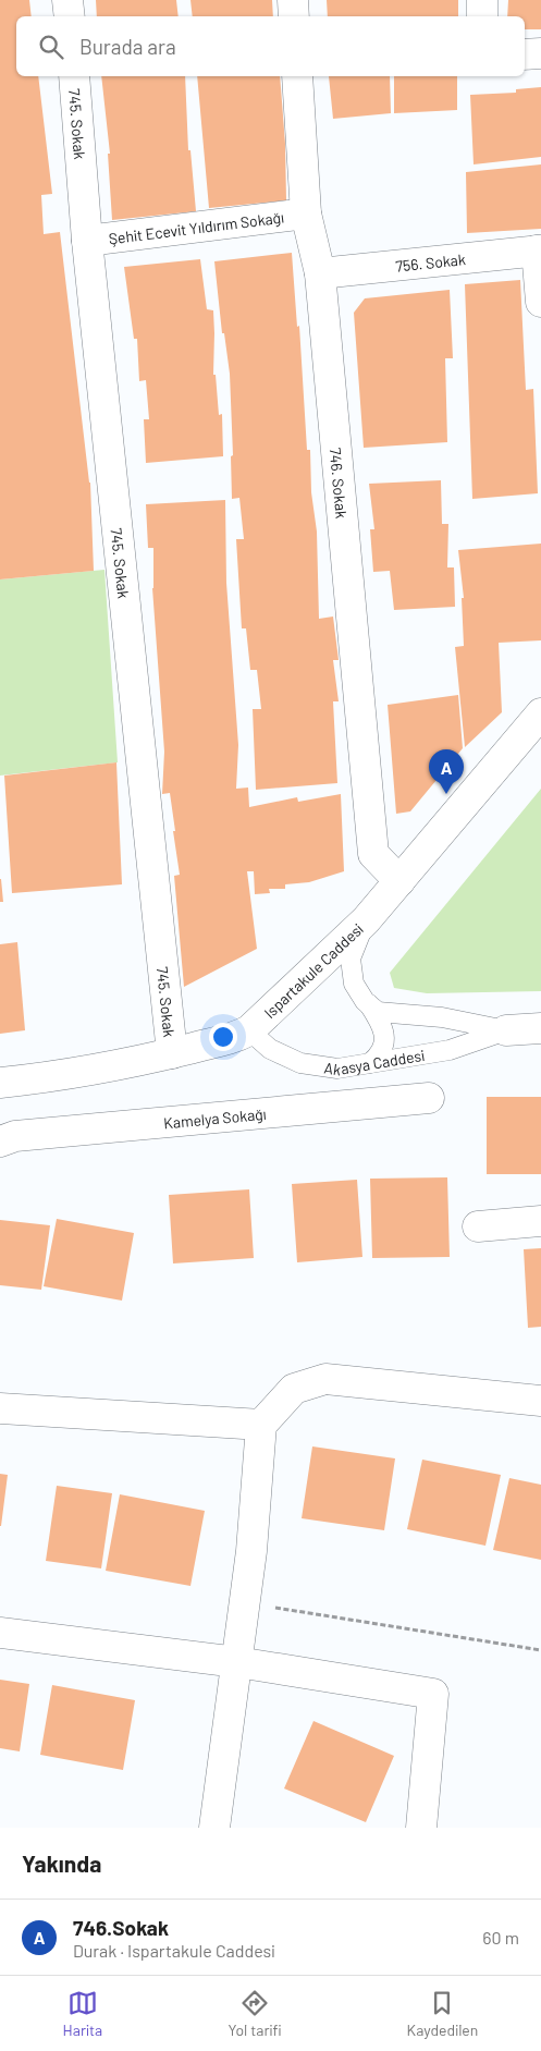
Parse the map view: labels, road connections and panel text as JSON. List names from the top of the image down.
{
  "streets": {
    "street": [
      "745. Sokak",
      "Şehit Ecevit Yıldırım Sokağı",
      "756. Sokak",
      "746. Sokak",
      "Ispartakule Caddesi",
      "Akasya Caddesi",
      "Kamelya Sokağı"
    ]
  },
  "crossings": [
    ["745. Sokak", "Şehit Ecevit Yıldırım Sokağı"],
    ["745. Sokak", "Ispartakule Caddesi"],
    ["Şehit Ecevit Yıldırım Sokağı", "746. Sokak"],
    ["756. Sokak", "746. Sokak"],
    ["746. Sokak", "Ispartakule Caddesi"],
    ["Ispartakule Caddesi", "Akasya Caddesi"]
  ],
  "page": {
    "search": "Burada ara",
    "pins": "A",
    "heading": "Yakında",
    "list": [
      {
        "mark": "A",
        "name": "746.Sokak",
        "note": "Durak · Ispartakule Caddesi",
        "value": "60 m"
      }
    ],
    "nav": ["Harita", "Yol tarifi", "Kaydedilen"]
  }
}
